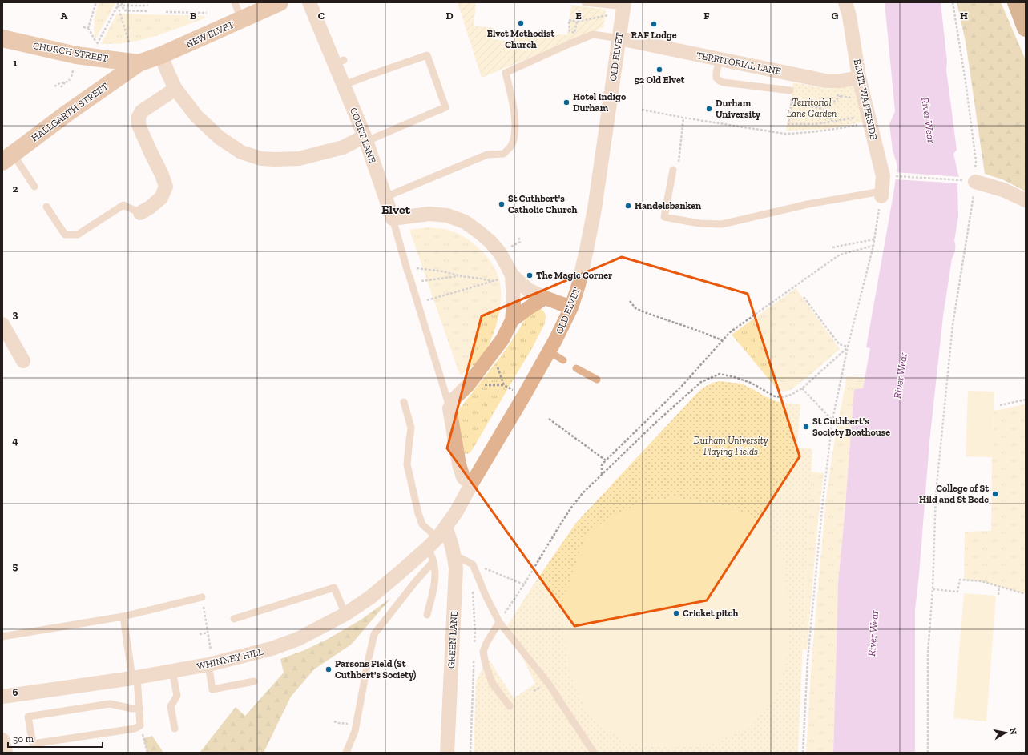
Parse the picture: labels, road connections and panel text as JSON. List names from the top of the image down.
{
  "streets": {
    "street": [
      "NEW ELVET",
      "CHURCH STREET",
      "OLD ELVET",
      "TERRITORIAL LANE",
      "ELVET WATERSIDE",
      "HALLGARTH STREET",
      "COURT LANE",
      "GREEN LANE",
      "WHINNEY HILL"
    ]
  },
  "crossings": [
    ["NEW ELVET", "CHURCH STREET"],
    ["NEW ELVET", "HALLGARTH STREET"],
    ["CHURCH STREET", "HALLGARTH STREET"],
    ["OLD ELVET", "TERRITORIAL LANE"],
    ["OLD ELVET", "GREEN LANE"],
    ["OLD ELVET", "WHINNEY HILL"],
    ["TERRITORIAL LANE", "ELVET WATERSIDE"],
    ["GREEN LANE", "WHINNEY HILL"]
  ],
  "districts": ["Elvet"],
  "water": ["River Wear"],
  "parks": ["Territorial Lane Garden", "Durham University Playing Fields"],
  "places": [
    "Elvet Methodist Church",
    "RAF Lodge",
    "52 Old Elvet",
    "Hotel Indigo Durham",
    "Durham University",
    "St Cuthbert's Catholic Church",
    "Handelsbanken",
    "The Magic Corner",
    "St Cuthbert's Society Boathouse",
    "College of St Hild and St Bede",
    "Cricket pitch",
    "Parsons Field (St Cuthbert's Society)"
  ],
  "scale_bar": "50 m",
  "north": "right",
  "grid": {
    "columns": [
      "A",
      "B",
      "C",
      "D",
      "E",
      "F",
      "G",
      "H"
    ],
    "rows": [
      "1",
      "2",
      "3",
      "4",
      "5",
      "6"
    ]
  }
}
